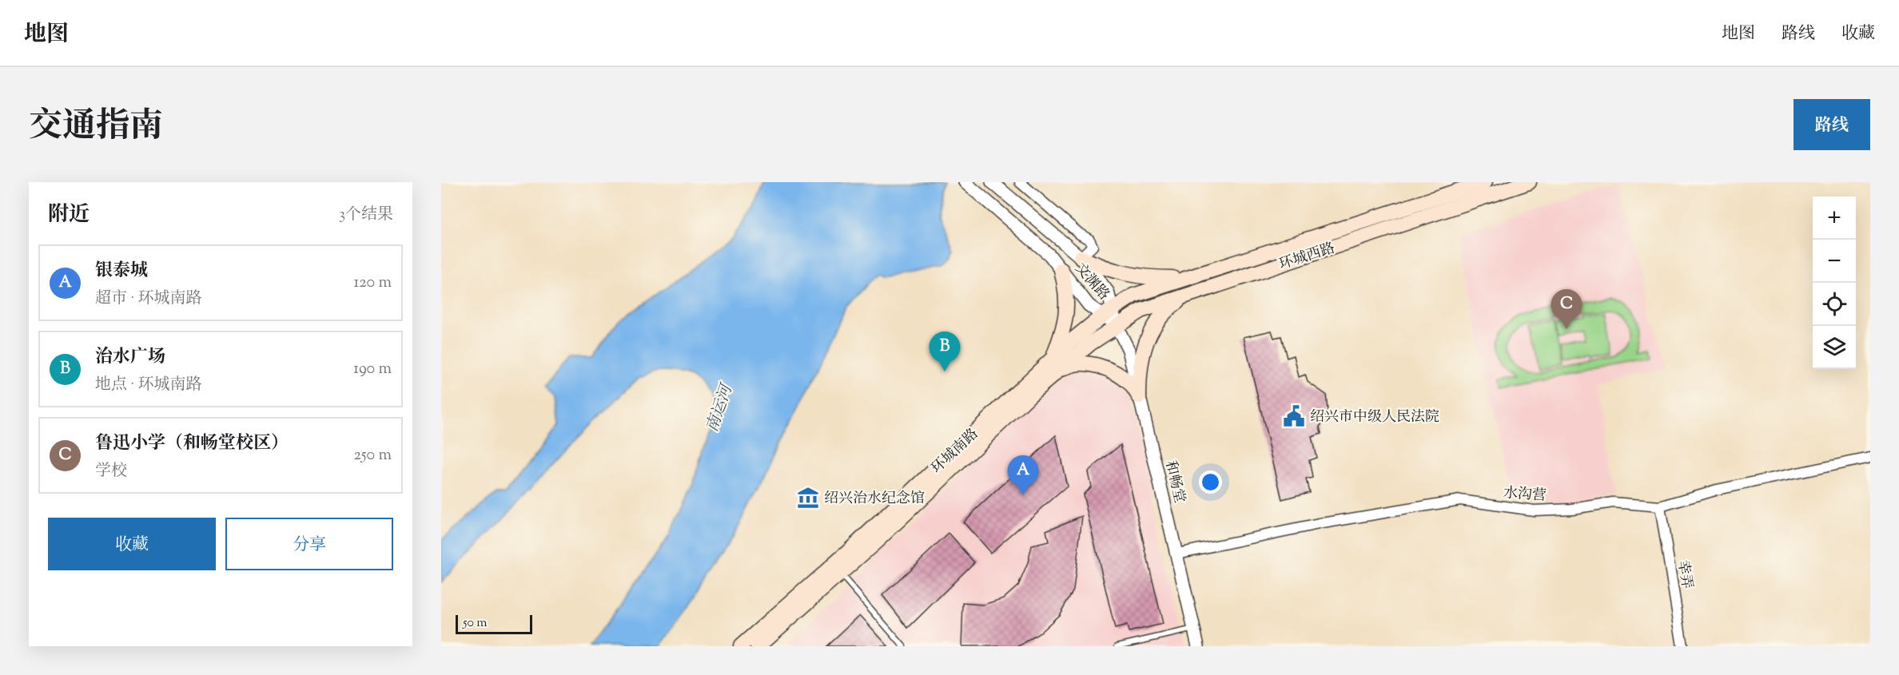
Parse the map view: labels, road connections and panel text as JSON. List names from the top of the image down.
{
  "streets": {
    "main road": ["环城西路", "环城南路"],
    "street": [
      "文渊路",
      "和畅堂",
      "水沟营",
      "幸弄"
    ]
  },
  "crossings": [
    ["环城西路", "文渊路"],
    ["环城西路", "环城南路"],
    ["环城西路", "和畅堂"],
    ["文渊路", "和畅堂"],
    ["和畅堂", "水沟营"],
    ["水沟营", "幸弄"]
  ],
  "water": ["南运河"],
  "places": {
    "public building": ["绍兴市中级人民法院"],
    "museum": ["绍兴治水纪念馆"]
  },
  "scale_bar": "50 m",
  "page": {
    "header": "地图",
    "nav": ["地图", "路线", "收藏"],
    "title": "交通指南",
    "buttons": [
      "路线",
      ["收藏", "分享"]
    ],
    "heading": ["附近", "3个结果"],
    "map_buttons": ["+", "−"],
    "list": [
      {
        "mark": "A",
        "name": "银泰城",
        "note": "超市 · 环城南路",
        "value": "120 m"
      },
      {
        "mark": "B",
        "name": "治水广场",
        "note": "地点 · 环城南路",
        "value": "190 m"
      },
      {
        "mark": "C",
        "name": "鲁迅小学（和畅堂校区）",
        "note": "学校",
        "value": "250 m"
      }
    ],
    "pins": ["C", "B", "A"],
    "scale": "50 m"
  }
}
